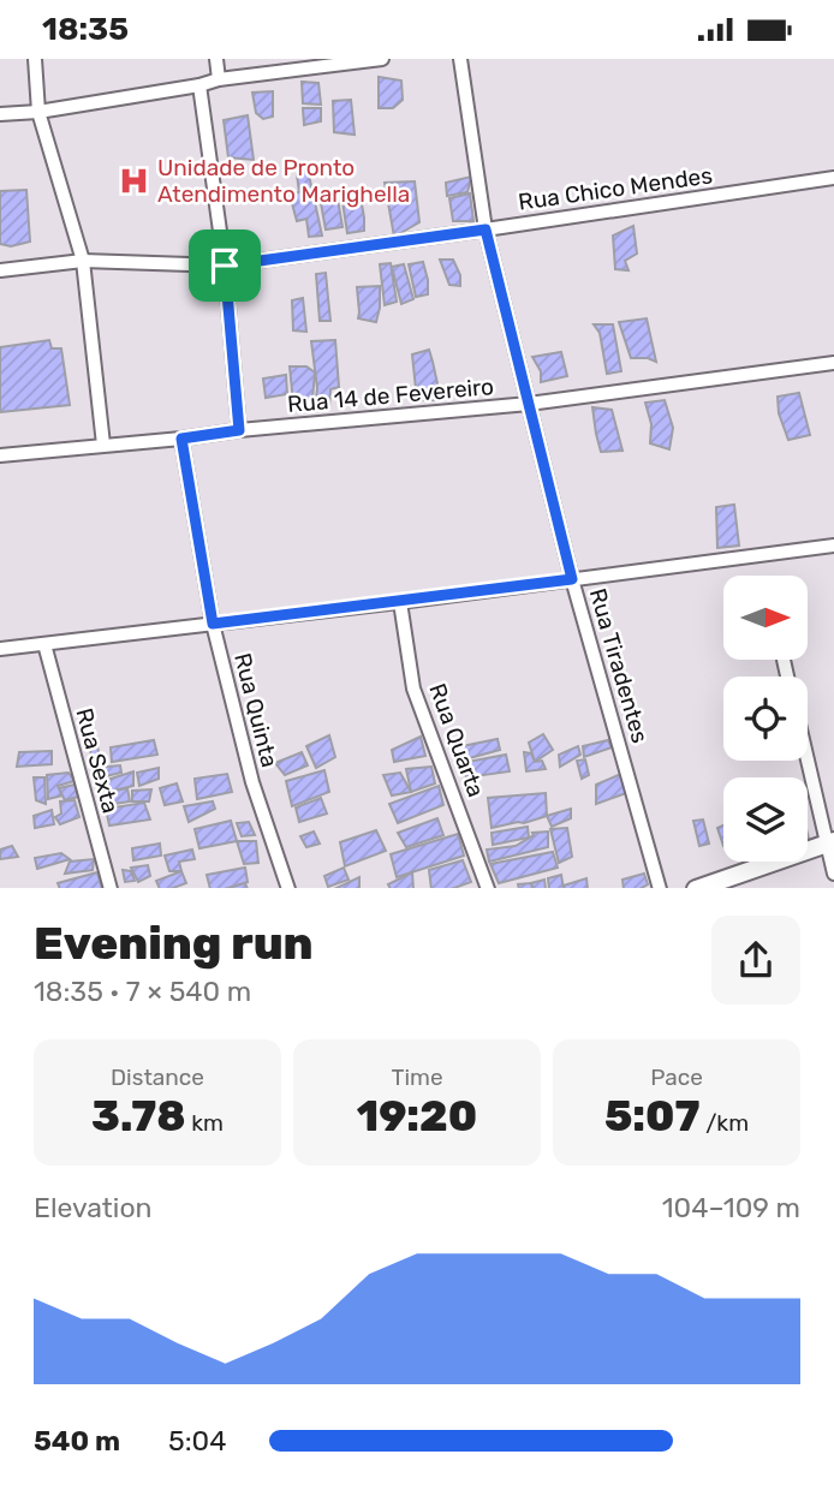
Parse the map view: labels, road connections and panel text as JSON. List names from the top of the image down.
{
  "streets": {
    "street": [
      "Rua Chico Mendes",
      "Rua 14 de Fevereiro",
      "Rua Tiradentes",
      "Rua Quinta",
      "Rua Quarta",
      "Rua Sexta"
    ]
  },
  "crossings": [
    ["Rua Chico Mendes", "Rua Tiradentes"],
    ["Rua 14 de Fevereiro", "Rua Tiradentes"],
    ["Rua 14 de Fevereiro", "Rua Quinta"]
  ],
  "places": {
    "hospital": ["Unidade de Pronto Atendimento Marighella"]
  },
  "north": "right",
  "page": {
    "status": "18:35",
    "heading": ["Evening run", "18:35 · 7 × 540 m"],
    "stats": [
      ["Distance", "3.78 km"],
      ["Time", "19:20"],
      ["Pace", "5:07 /km"]
    ],
    "chart": ["Elevation", "104–109 m"],
    "list": [
      {
        "name": "540 m",
        "note": "5:04"
      }
    ]
  }
}
